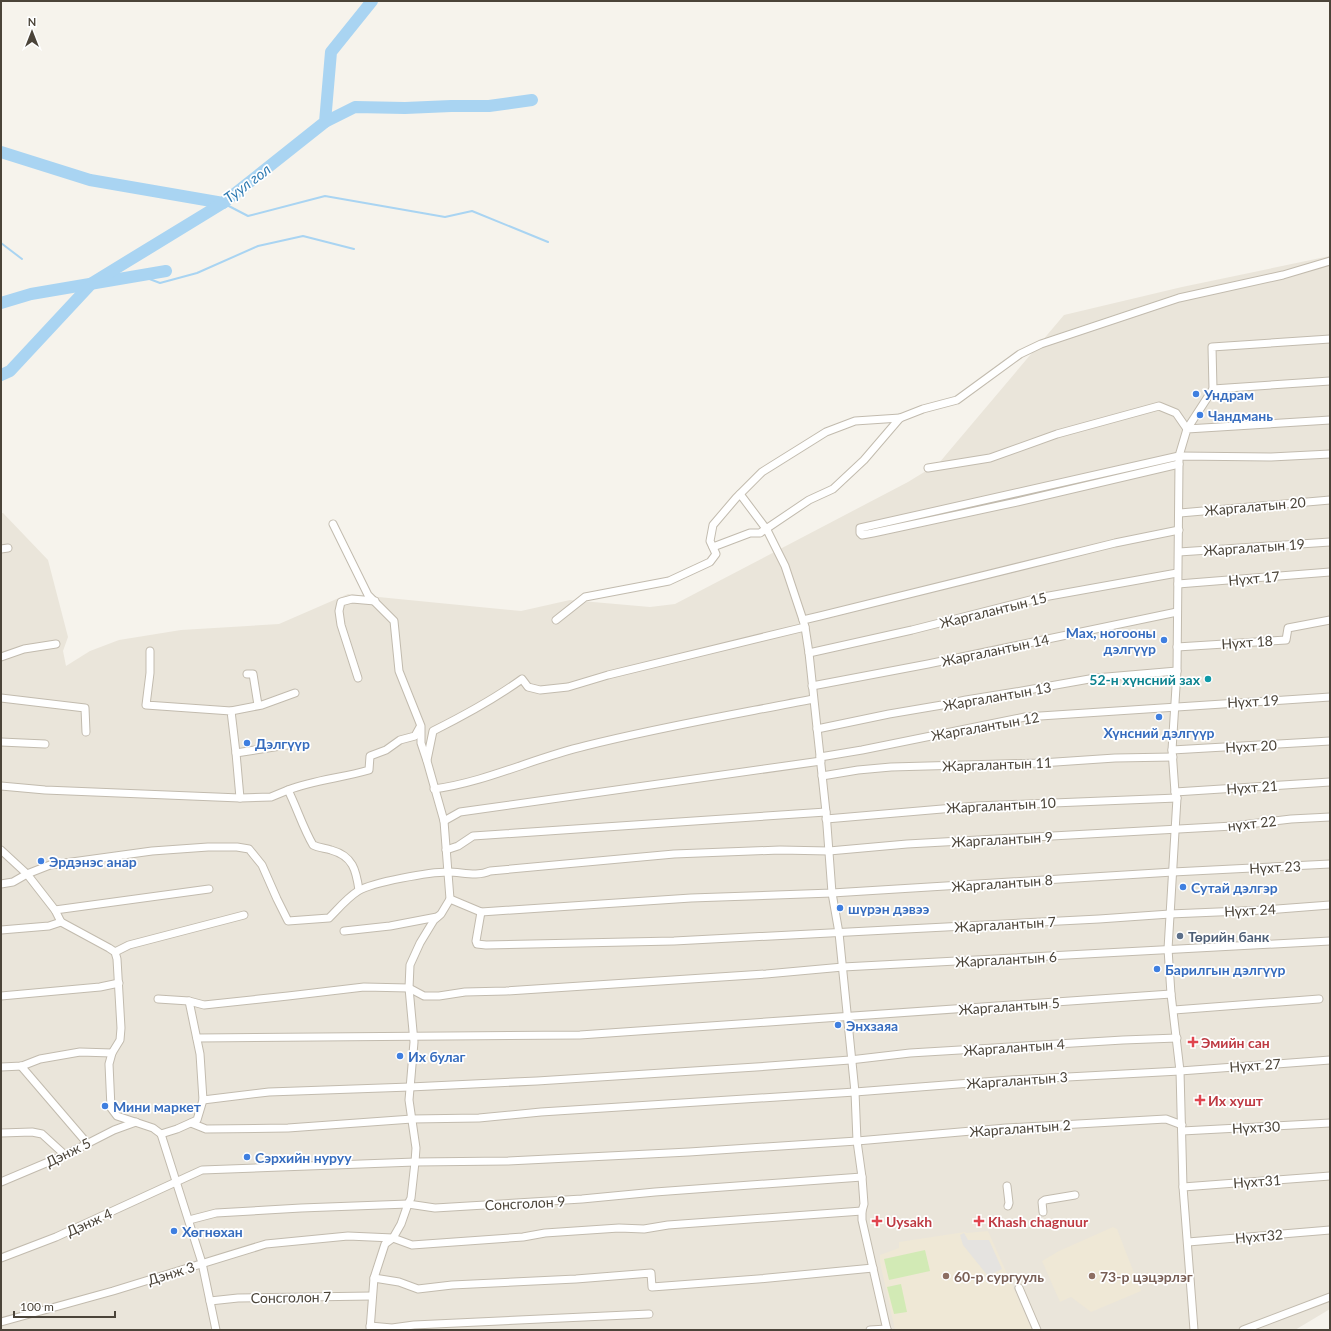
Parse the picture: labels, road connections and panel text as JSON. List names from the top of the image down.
{
  "streets": {
    "street": [
      "Жаргалатын 20",
      "Жаргалатын 19",
      "Нүхт 17",
      "Жаргалантын 15",
      "Нүхт 18",
      "Жаргалантын 14",
      "Жаргалантын 13",
      "Нүхт 19",
      "Жаргалантын 12",
      "Нүхт 20",
      "Жаргалантын 11",
      "Нүхт 21",
      "Жаргалантын 10",
      "нүхт 22",
      "Жаргалантын 9",
      "Нүхт 23",
      "Жаргалантын 8",
      "Нүхт 24",
      "Жаргалантын 7",
      "Жаргалантын 6",
      "Жаргалантын 5",
      "Жаргалантын 4",
      "Нүхт 27",
      "Жаргалантын 3",
      "Нүхт30",
      "Жаргалантын 2",
      "Дэнж 5",
      "Нүхт31",
      "Сонсголон 9",
      "Дэнж 4",
      "Нүхт32",
      "Дэнж 3",
      "Сонсголон 7"
    ]
  },
  "crossings": [
    ["Нүхт 19", "Жаргалантын 12"],
    ["Нүхт 20", "Жаргалантын 11"],
    ["Нүхт 21", "Жаргалантын 10"],
    ["нүхт 22", "Жаргалантын 9"],
    ["Нүхт 23", "Жаргалантын 8"],
    ["Жаргалантын 8", "Жаргалантын 7"],
    ["Нүхт 24", "Жаргалантын 7"],
    ["Нүхт 27", "Жаргалантын 3"],
    ["Нүхт30", "Жаргалантын 2"],
    ["Жаргалантын 2", "Дэнж 4"]
  ],
  "water": ["Туул гол"],
  "places": {
    "other": [
      "Ундрам",
      "Чандмань",
      "Мах, ногооны дэлгүүр",
      "52-н хүнсний зах",
      "Хүнсний дэлгүүр",
      "Дэлгүүр",
      "Эрдэнэс анар",
      "Сутай дэлгэр",
      "шүрэн дэвээ",
      "Төрийн банк",
      "Барилгын дэлгүүр",
      "Энхзаяа",
      "Их булаг",
      "Мини маркет",
      "Сэрхийн нуруу",
      "Хөгнөхан",
      "60-р сургууль",
      "73-р цэцэрлэг"
    ],
    "health": [
      "Эмийн сан",
      "Их хушт",
      "Uysakh",
      "Khash chagnuur"
    ]
  },
  "scale_bar": "100 m",
  "north": "top"
}
